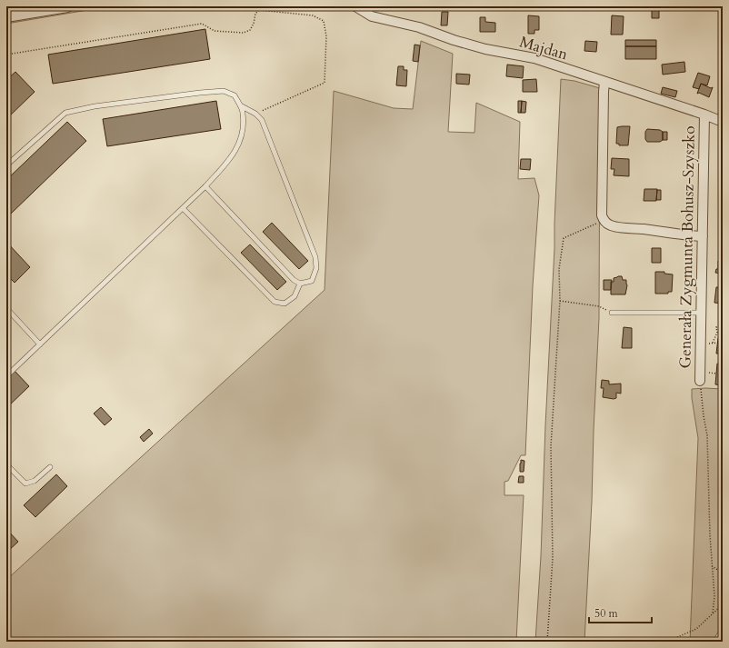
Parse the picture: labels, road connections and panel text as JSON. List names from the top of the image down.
{
  "streets": {
    "street": ["Majdan", "Generała Zygmunta Bohusz-Szyszko"]
  },
  "crossings": [
    ["Majdan", "Generała Zygmunta Bohusz-Szyszko"]
  ],
  "scale_bar": "50 m"
}
